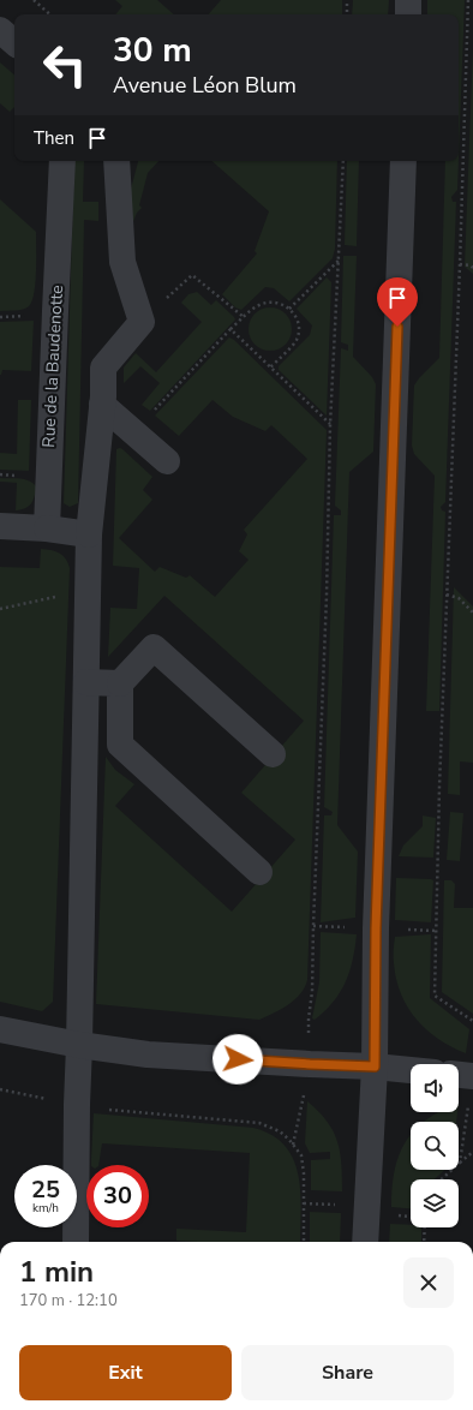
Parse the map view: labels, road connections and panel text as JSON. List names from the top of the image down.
{
  "streets": {
    "street": ["Rue de la Baudenotte"]
  },
  "page": {
    "turn": ["30 m", "Avenue Léon Blum"],
    "then": "Then",
    "speed": "25 km/h",
    "limit": "30",
    "heading": ["1 min", "170 m · 12:10"],
    "buttons": ["Exit", "Share"]
  }
}
